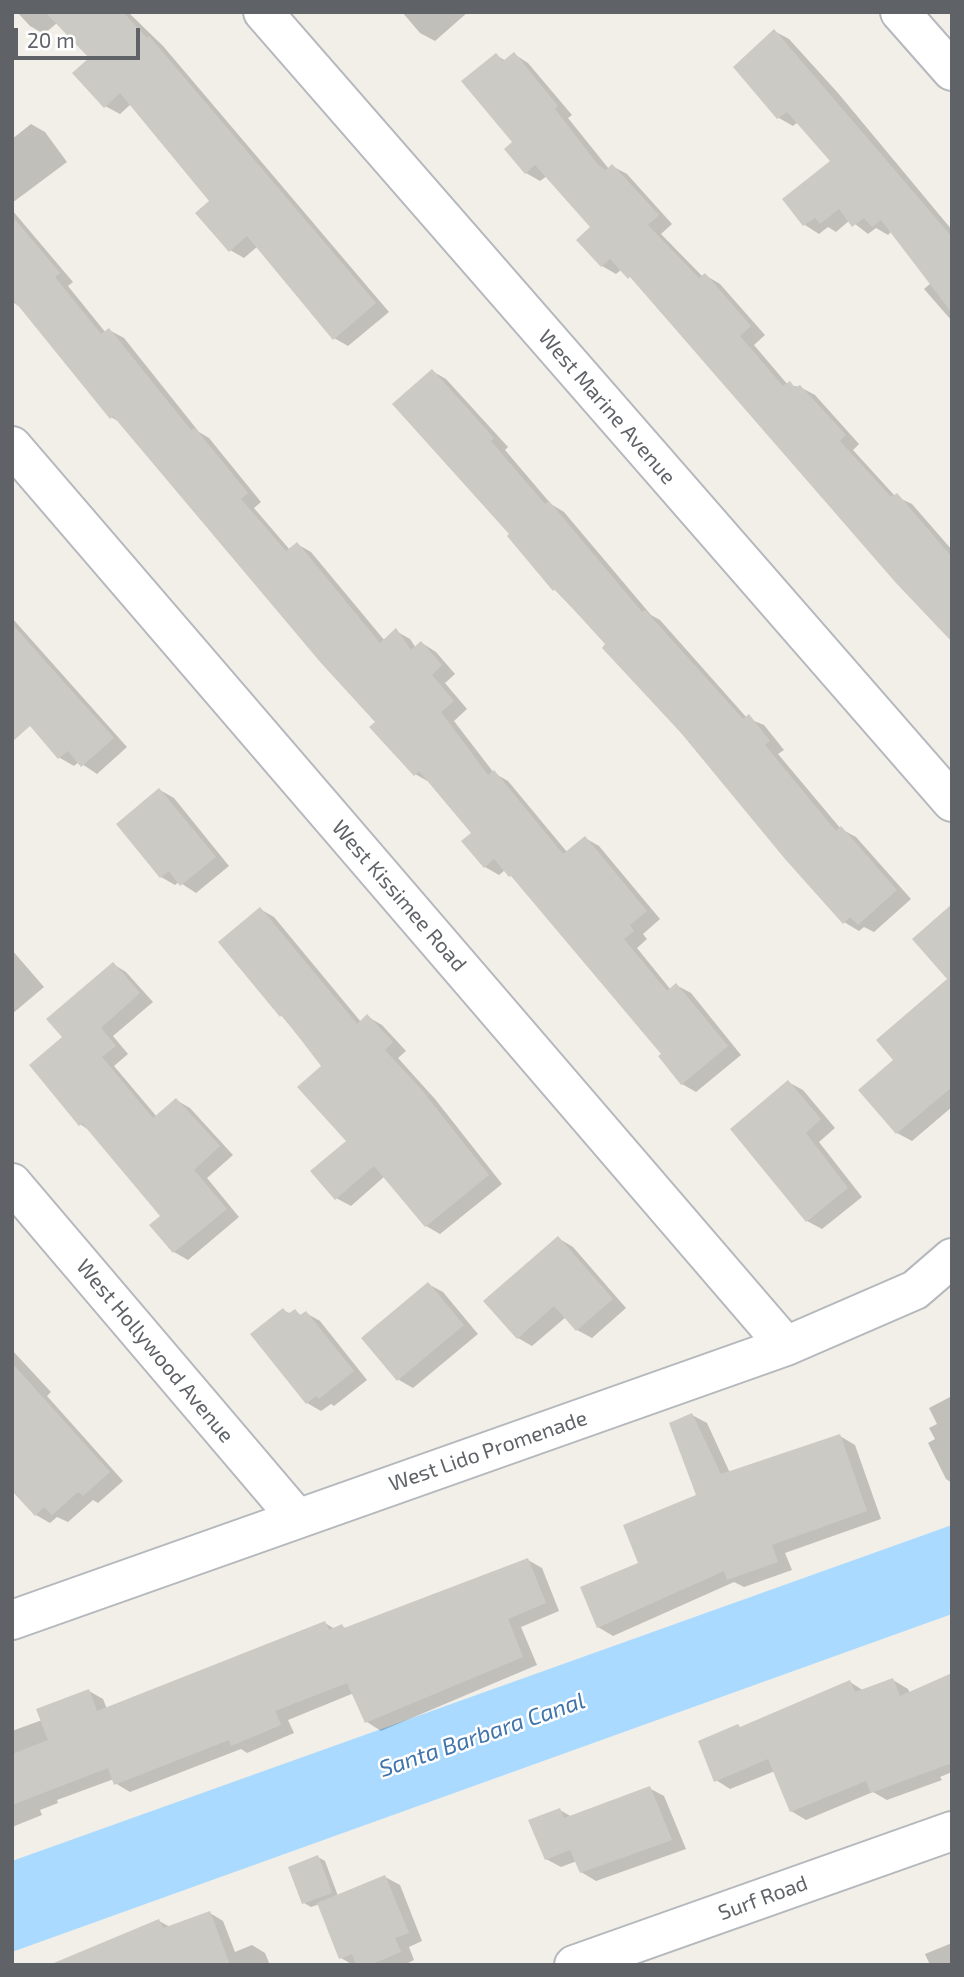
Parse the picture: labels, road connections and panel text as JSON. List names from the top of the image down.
{
  "streets": {
    "street": [
      "West Marine Avenue",
      "West Kissimee Road",
      "West Hollywood Avenue",
      "West Lido Promenade",
      "Surf Road"
    ]
  },
  "crossings": [
    ["West Kissimee Road", "West Lido Promenade"],
    ["West Hollywood Avenue", "West Lido Promenade"]
  ],
  "water": ["Santa Barbara Canal"],
  "scale_bar": "20 m"
}
